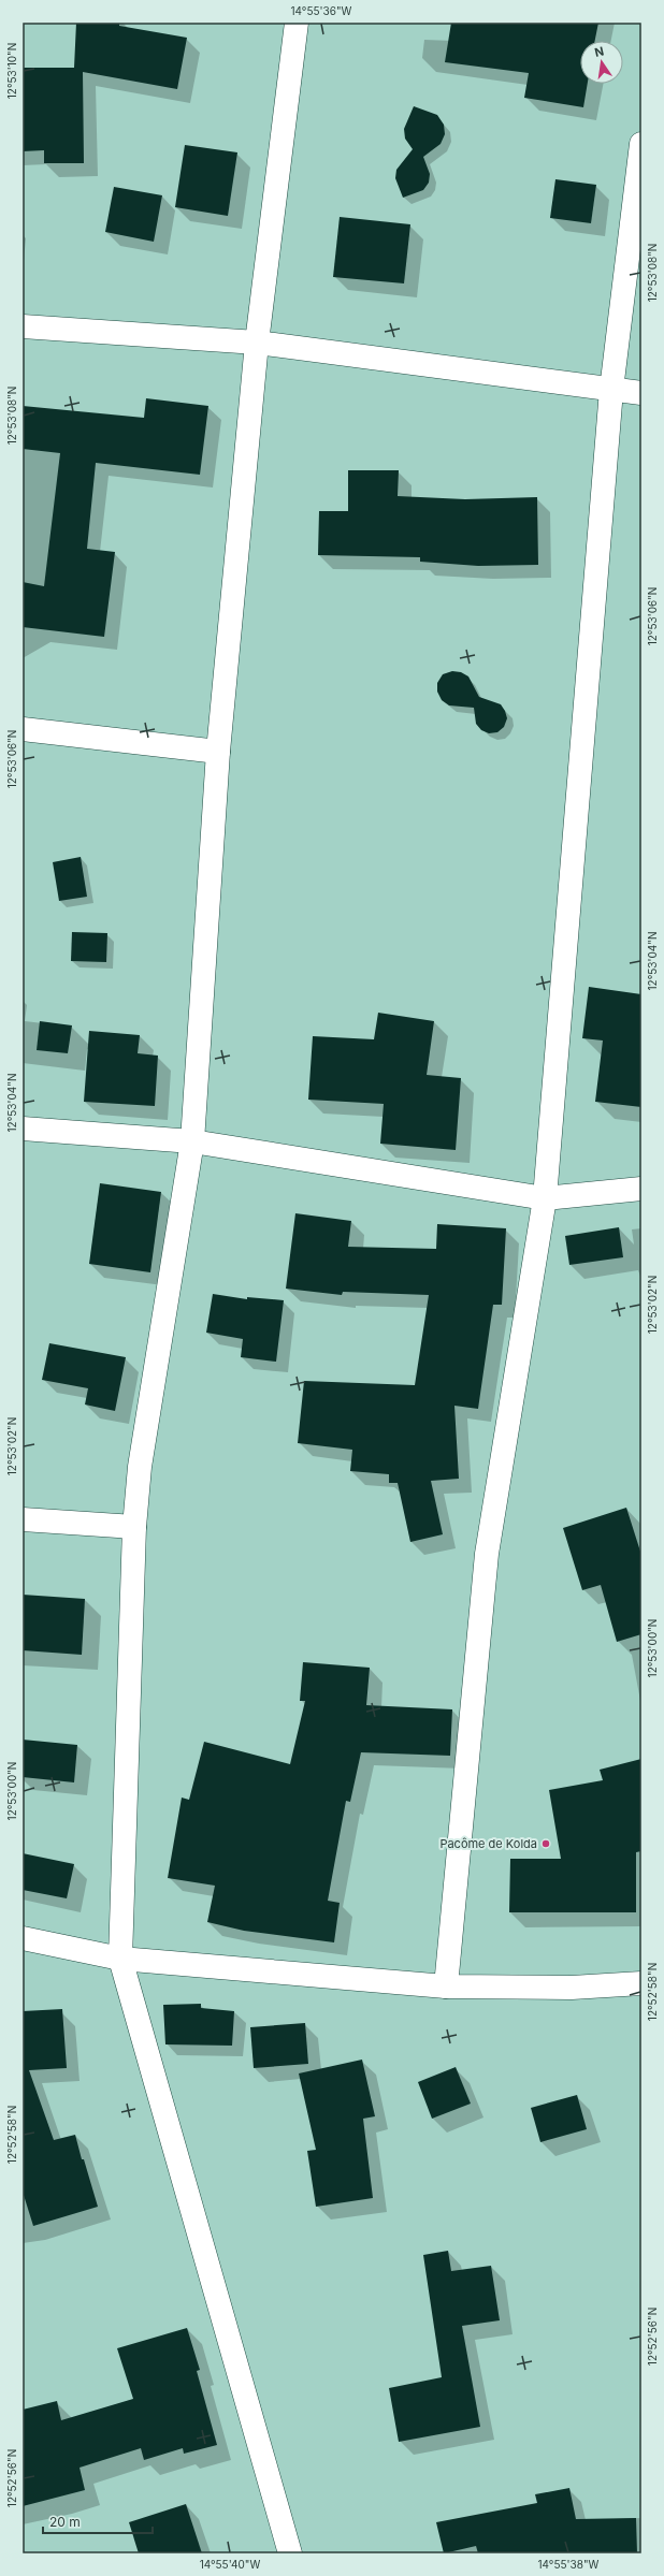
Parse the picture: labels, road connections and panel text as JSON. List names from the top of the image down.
{
  "places": ["Pacôme de Kolda"],
  "scale_bar": "20 m",
  "north": "top",
  "coordinates": [
    "14°55'36\"W",
    "12°53'10\"N",
    "12°53'08\"N",
    "12°53'06\"N",
    "12°53'04\"N",
    "12°53'02\"N",
    "12°53'00\"N",
    "12°52'58\"N",
    "12°52'56\"N",
    "14°55'40\"W",
    "14°55'38\"W"
  ]
}
